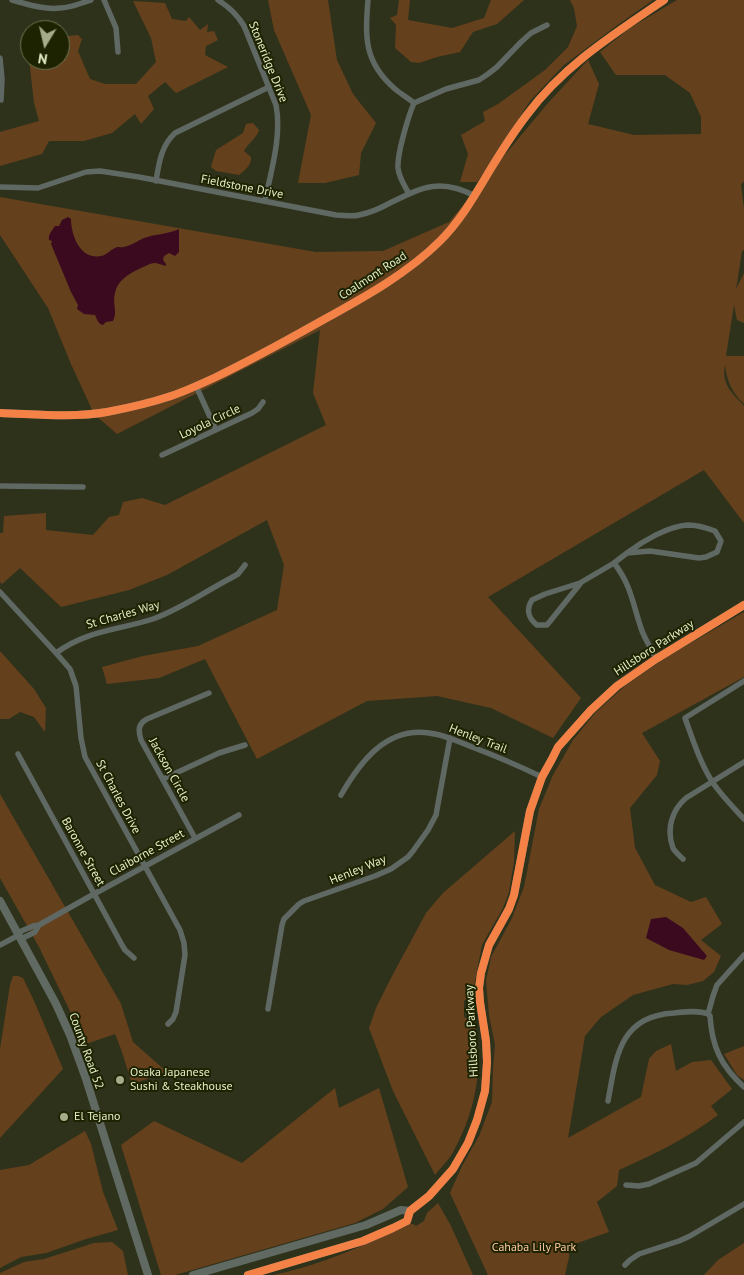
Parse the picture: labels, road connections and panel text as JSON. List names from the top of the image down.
{
  "streets": {
    "street": [
      "Stoneridge Drive",
      "Fieldstone Drive",
      "Coalmont Road",
      "Loyola Circle",
      "St Charles Way",
      "Hillsboro Parkway",
      "Henley Trail",
      "Jackson Circle",
      "St Charles Drive",
      "Baronne Street",
      "Claiborne Street",
      "Henley Way",
      "County Road 52"
    ]
  },
  "crossings": [
    ["Stoneridge Drive", "Fieldstone Drive"],
    ["Fieldstone Drive", "Coalmont Road"],
    ["St Charles Way", "St Charles Drive"],
    ["Hillsboro Parkway", "Henley Trail"],
    ["Henley Trail", "Henley Way"],
    ["Jackson Circle", "Claiborne Street"],
    ["St Charles Drive", "Claiborne Street"],
    ["Baronne Street", "Claiborne Street"],
    ["Claiborne Street", "County Road 52"]
  ],
  "parks": ["Cahaba Lily Park"],
  "places": ["Osaka Japanese Sushi & Steakhouse", "El Tejano"],
  "north": "bottom"
}
